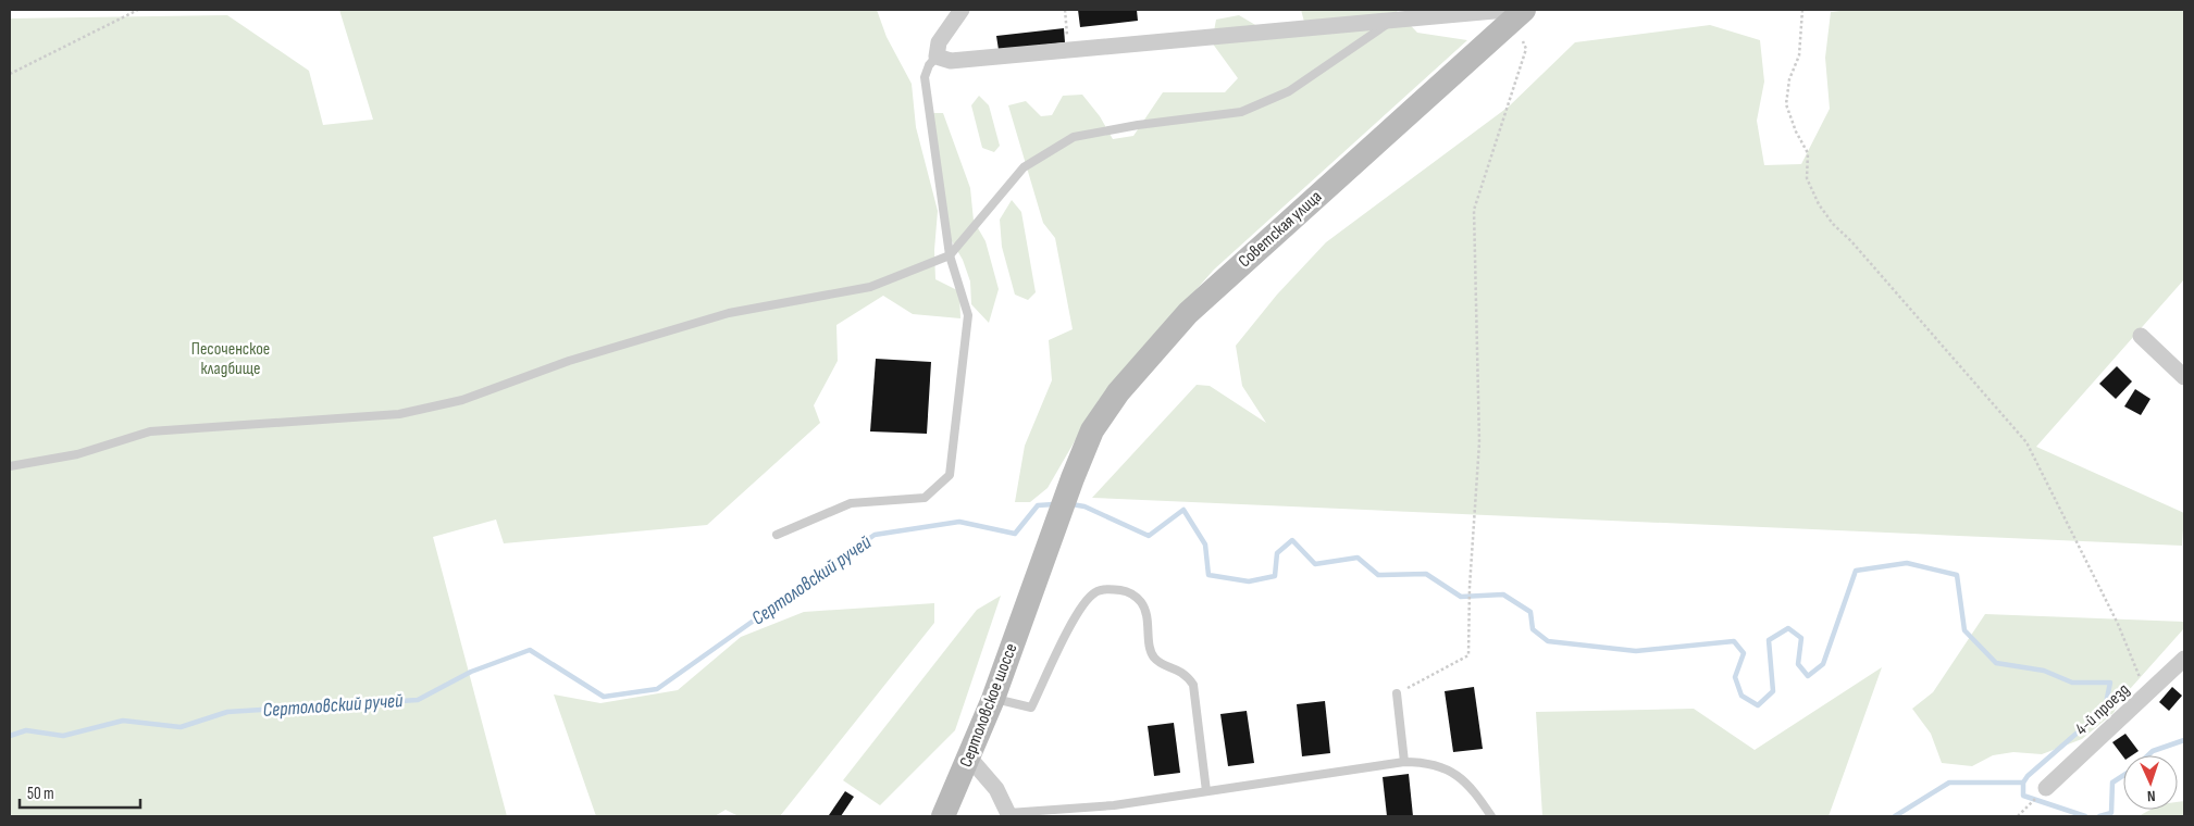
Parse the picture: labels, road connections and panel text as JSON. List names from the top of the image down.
{
  "streets": {
    "main road": ["Советская улица", "Сертоловское шоссе"],
    "street": ["4-й проезд"]
  },
  "crossings": [
    ["Советская улица", "Сертоловское шоссе"]
  ],
  "water": ["Сертоловский ручей"],
  "parks": ["Песоченское кладбище"],
  "scale_bar": "50 m",
  "north": "bottom"
}
